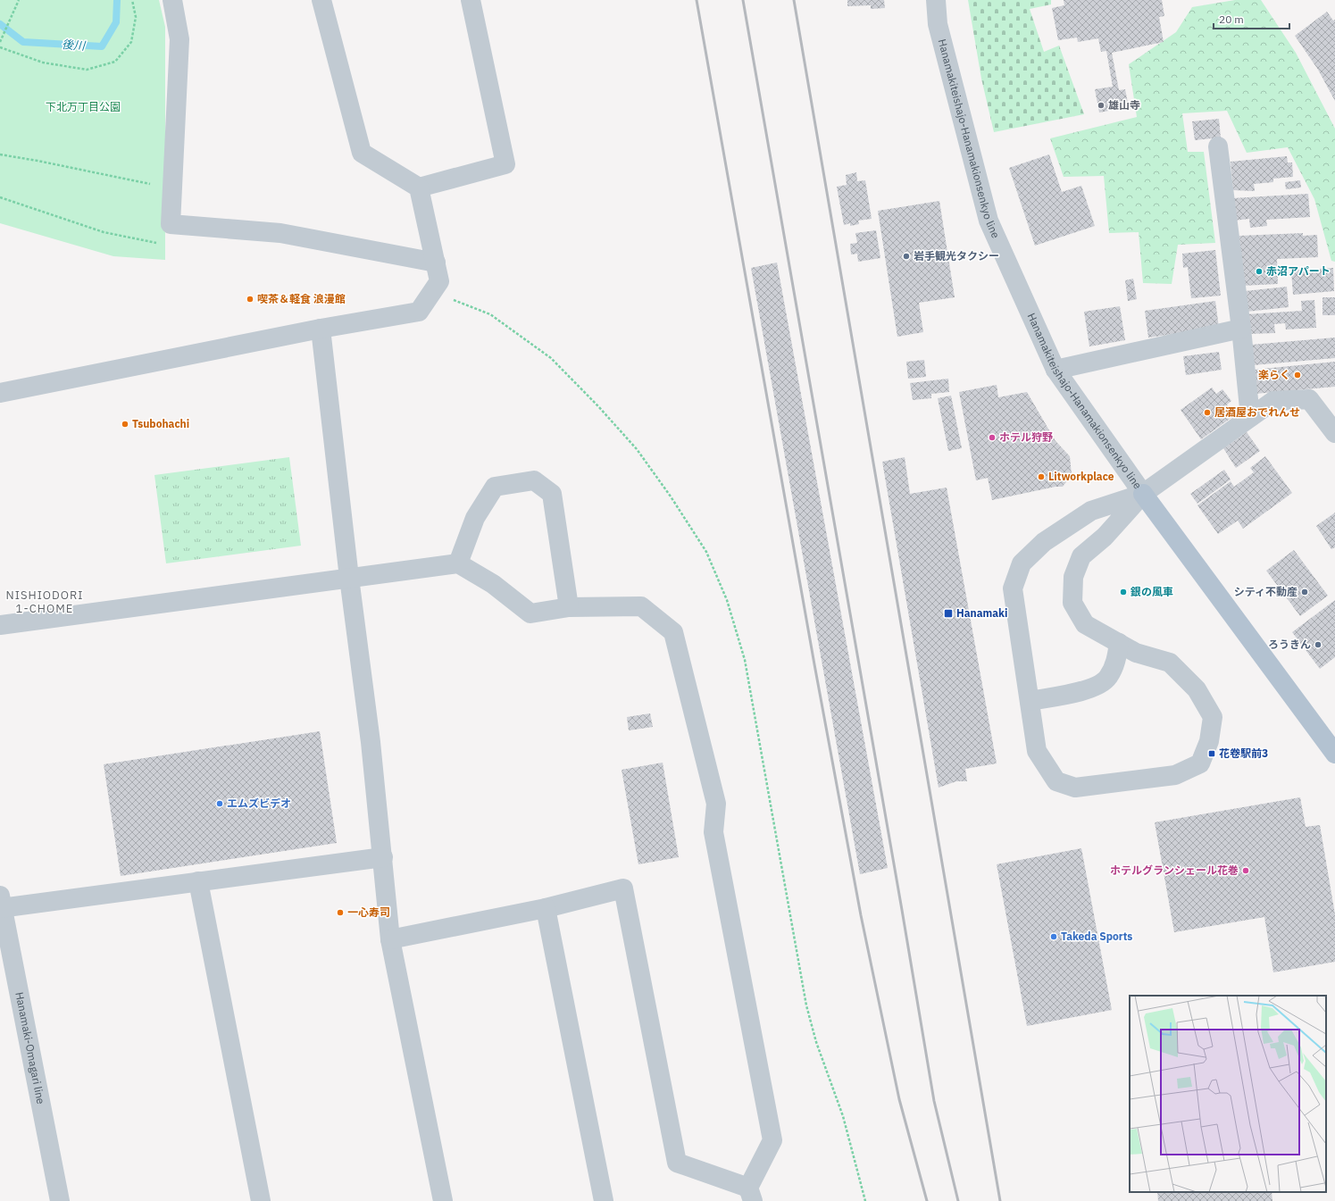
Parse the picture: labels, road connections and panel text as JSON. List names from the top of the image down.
{
  "streets": {
    "main road": ["Hanamakiteishajo-Hanamakionsenkyo line"],
    "street": ["Hanamaki-Omagari line"]
  },
  "districts": ["NISHIODORI 1-CHOME"],
  "water": ["後川"],
  "parks": ["下北万丁目公園"],
  "places": {
    "other": [
      "雄山寺",
      "岩手観光タクシー",
      "赤沼アパート",
      "喫茶＆軽食 浪漫館",
      "楽らく",
      "居酒屋おでれんせ",
      "Tsubohachi",
      "ホテル狩野",
      "Litworkplace",
      "銀の風車",
      "シティ不動産",
      "ろうきん",
      "エムズビデオ",
      "ホテルグランシェール花巻",
      "一心寿司",
      "Takeda Sports"
    ],
    "transit": ["Hanamaki", "花卷駅前3"]
  },
  "scale_bar": "20 m"
}
